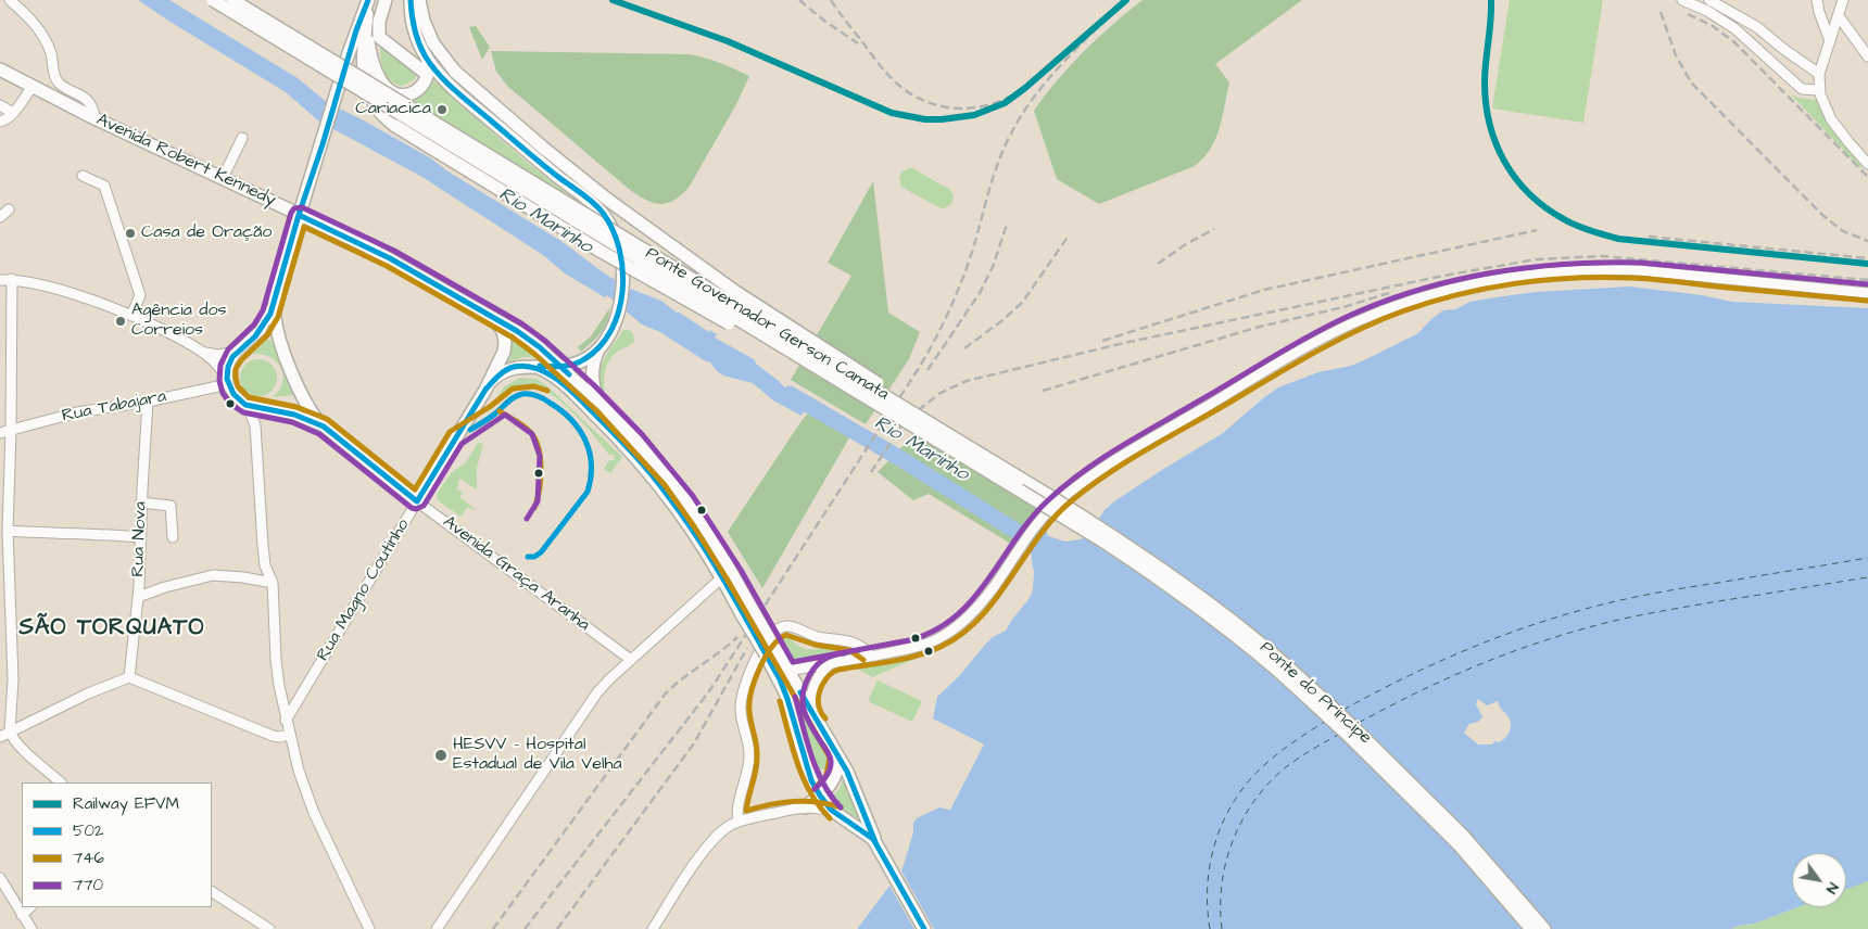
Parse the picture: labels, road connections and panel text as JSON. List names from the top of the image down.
{
  "streets": {
    "main road": [
      "Avenida Robert Kennedy",
      "Ponte Governador Gerson Camata",
      "Avenida Graça Aranha",
      "Rua Magno Coutinho",
      "Ponte do Príncipe"
    ],
    "street": ["Rua Tabajara", "Rua Nova"]
  },
  "crossings": [
    ["Avenida Robert Kennedy", "Avenida Graça Aranha"],
    ["Avenida Robert Kennedy", "Rua Magno Coutinho"],
    ["Ponte Governador Gerson Camata", "Ponte do Príncipe"],
    ["Rua Tabajara", "Rua Nova"],
    ["Avenida Graça Aranha", "Rua Magno Coutinho"]
  ],
  "districts": ["SÃO TORQUATO"],
  "water": ["Rio Marinho"],
  "places": [
    "Cariacica",
    "Casa de Oração",
    "Agência dos Correios",
    "HESVV - Hospital Estadual de Vila Velha"
  ],
  "lines": [
    "rail line EFVM",
    "transit line 502",
    "transit line 770",
    "transit line 746"
  ],
  "legend": [
    "Railway EFVM",
    "502",
    "746",
    "770"
  ],
  "north": "bottom right"
}
